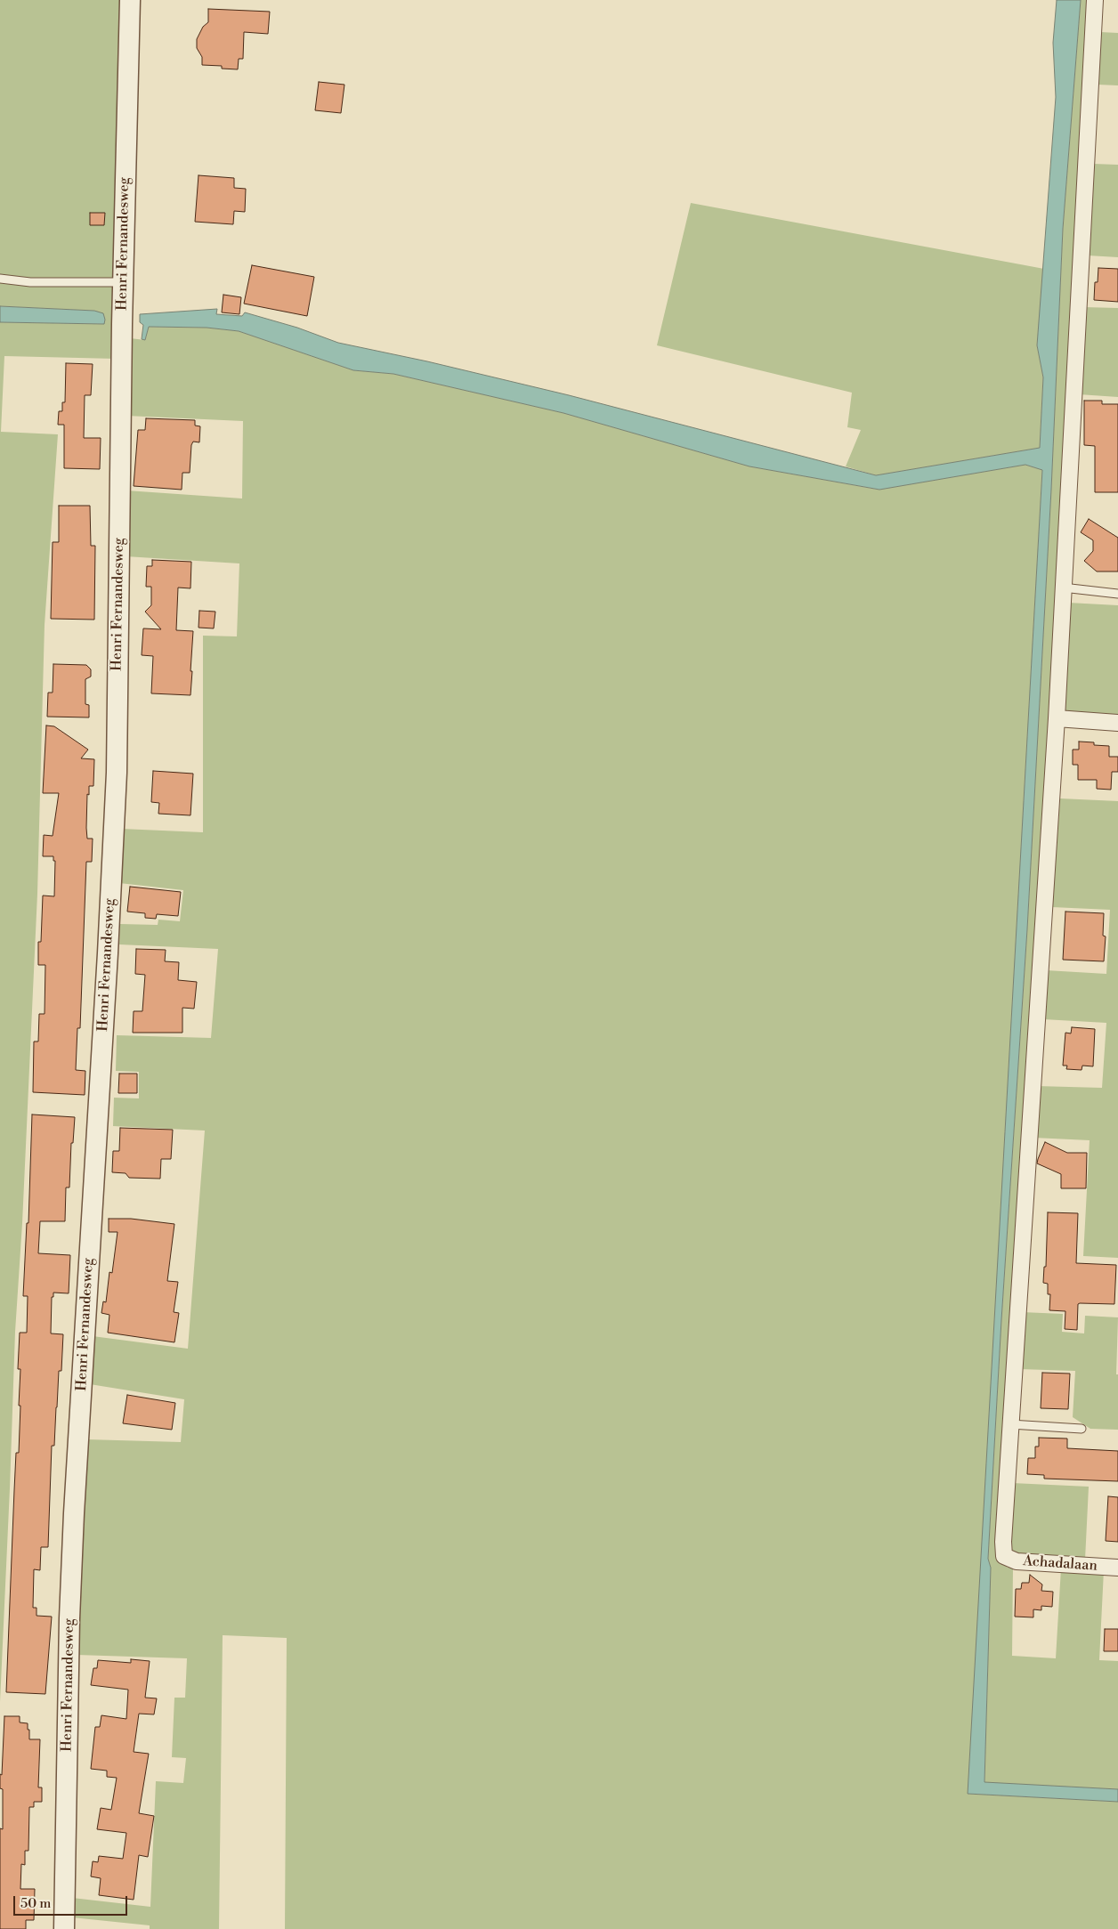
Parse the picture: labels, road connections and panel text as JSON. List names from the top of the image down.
{
  "streets": {
    "street": ["Henri Fernandesweg", "Achadalaan"]
  },
  "scale_bar": "50 m"
}
